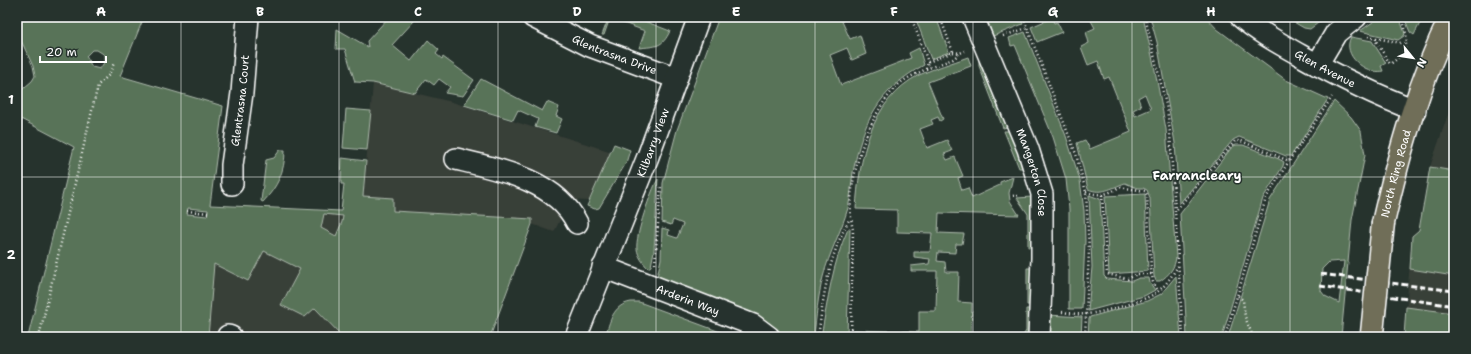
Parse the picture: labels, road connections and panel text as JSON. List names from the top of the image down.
{
  "streets": {
    "main road": ["North Ring Road"],
    "street": [
      "Glentrasna Drive",
      "Glen Avenue",
      "Glentrasna Court",
      "Kilbarry View",
      "Mangerton Close",
      "Arderin Way"
    ]
  },
  "crossings": [
    ["Glentrasna Drive", "Kilbarry View"],
    ["Glen Avenue", "North Ring Road"],
    ["Kilbarry View", "Arderin Way"]
  ],
  "districts": ["Farrancleary"],
  "scale_bar": "20 m",
  "north": "bottom right",
  "grid": {
    "columns": [
      "A",
      "B",
      "C",
      "D",
      "E",
      "F",
      "G",
      "H",
      "I"
    ],
    "rows": ["1", "2"]
  }
}
